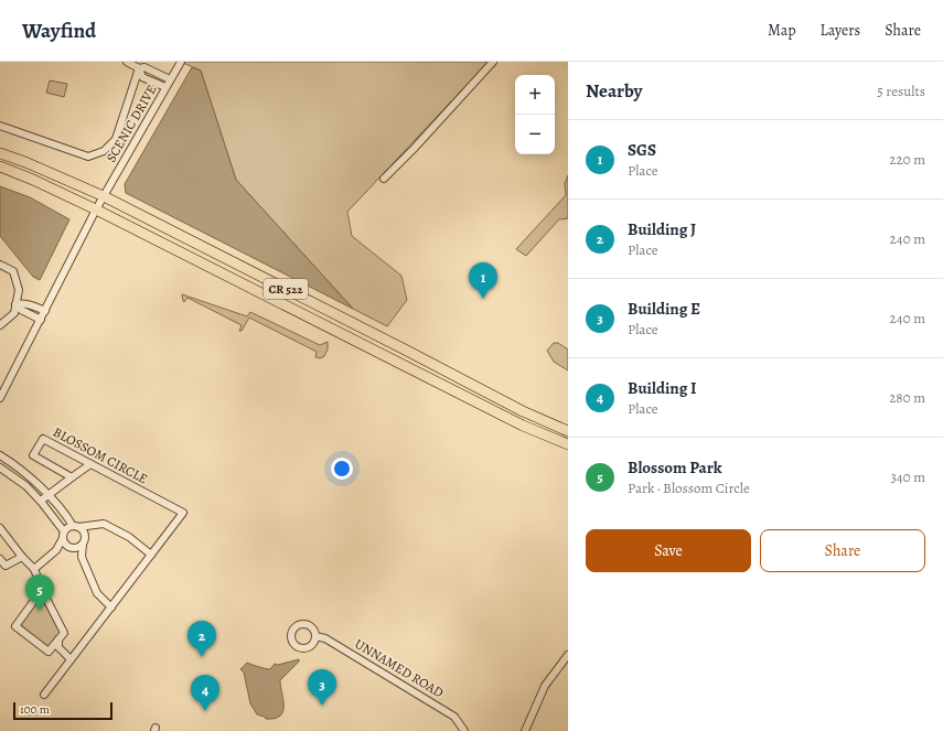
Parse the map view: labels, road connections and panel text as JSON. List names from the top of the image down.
{
  "streets": {
    "main road": ["CR 522"],
    "street": ["SCENIC DRIVE", "BLOSSOM CIRCLE", "UNNAMED ROAD"]
  },
  "crossings": [
    ["SCENIC DRIVE", "CR 522"]
  ],
  "scale_bar": "100 m",
  "page": {
    "header": "Wayfind",
    "nav": ["Map", "Layers", "Share"],
    "heading": ["Nearby", "5 results"],
    "map_buttons": ["+", "−"],
    "list": [
      {
        "mark": "1",
        "name": "SGS",
        "note": "Place",
        "value": "220 m"
      },
      {
        "mark": "2",
        "name": "Building J",
        "note": "Place",
        "value": "240 m"
      },
      {
        "mark": "3",
        "name": "Building E",
        "note": "Place",
        "value": "240 m"
      },
      {
        "mark": "4",
        "name": "Building I",
        "note": "Place",
        "value": "280 m"
      },
      {
        "mark": "5",
        "name": "Blossom Park",
        "note": "Park · Blossom Circle",
        "value": "340 m"
      }
    ],
    "pins": [
      "1",
      "5",
      "2",
      "3",
      "4"
    ],
    "buttons": ["Save", "Share"],
    "scale": "100 m"
  }
}
